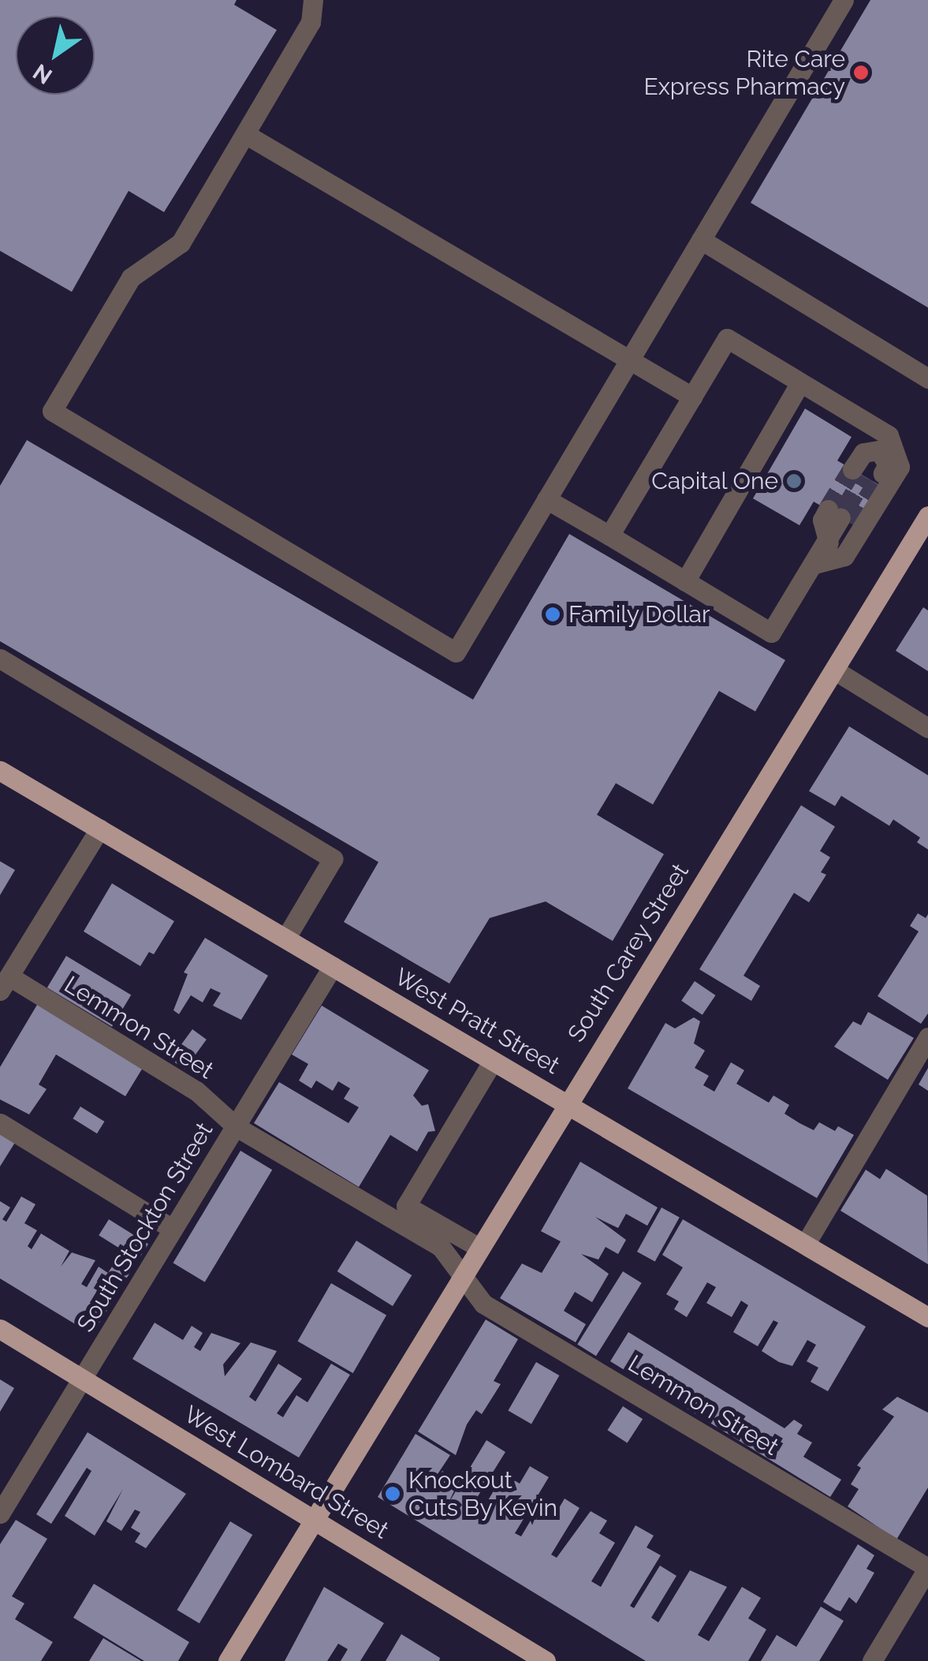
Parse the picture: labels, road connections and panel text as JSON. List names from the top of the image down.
{
  "streets": {
    "main road": ["South Carey Street", "West Pratt Street", "West Lombard Street"],
    "street": ["Lemmon Street", "South Stockton Street"]
  },
  "crossings": [
    ["South Carey Street", "West Pratt Street"],
    ["South Carey Street", "Lemmon Street"],
    ["South Carey Street", "West Lombard Street"],
    ["West Pratt Street", "South Stockton Street"],
    ["Lemmon Street", "South Stockton Street"],
    ["South Stockton Street", "West Lombard Street"]
  ],
  "places": [
    "Rite Care Express Pharmacy",
    "Capital One",
    "Family Dollar",
    "Knockout Cuts By Kevin"
  ],
  "north": "bottom left"
}
